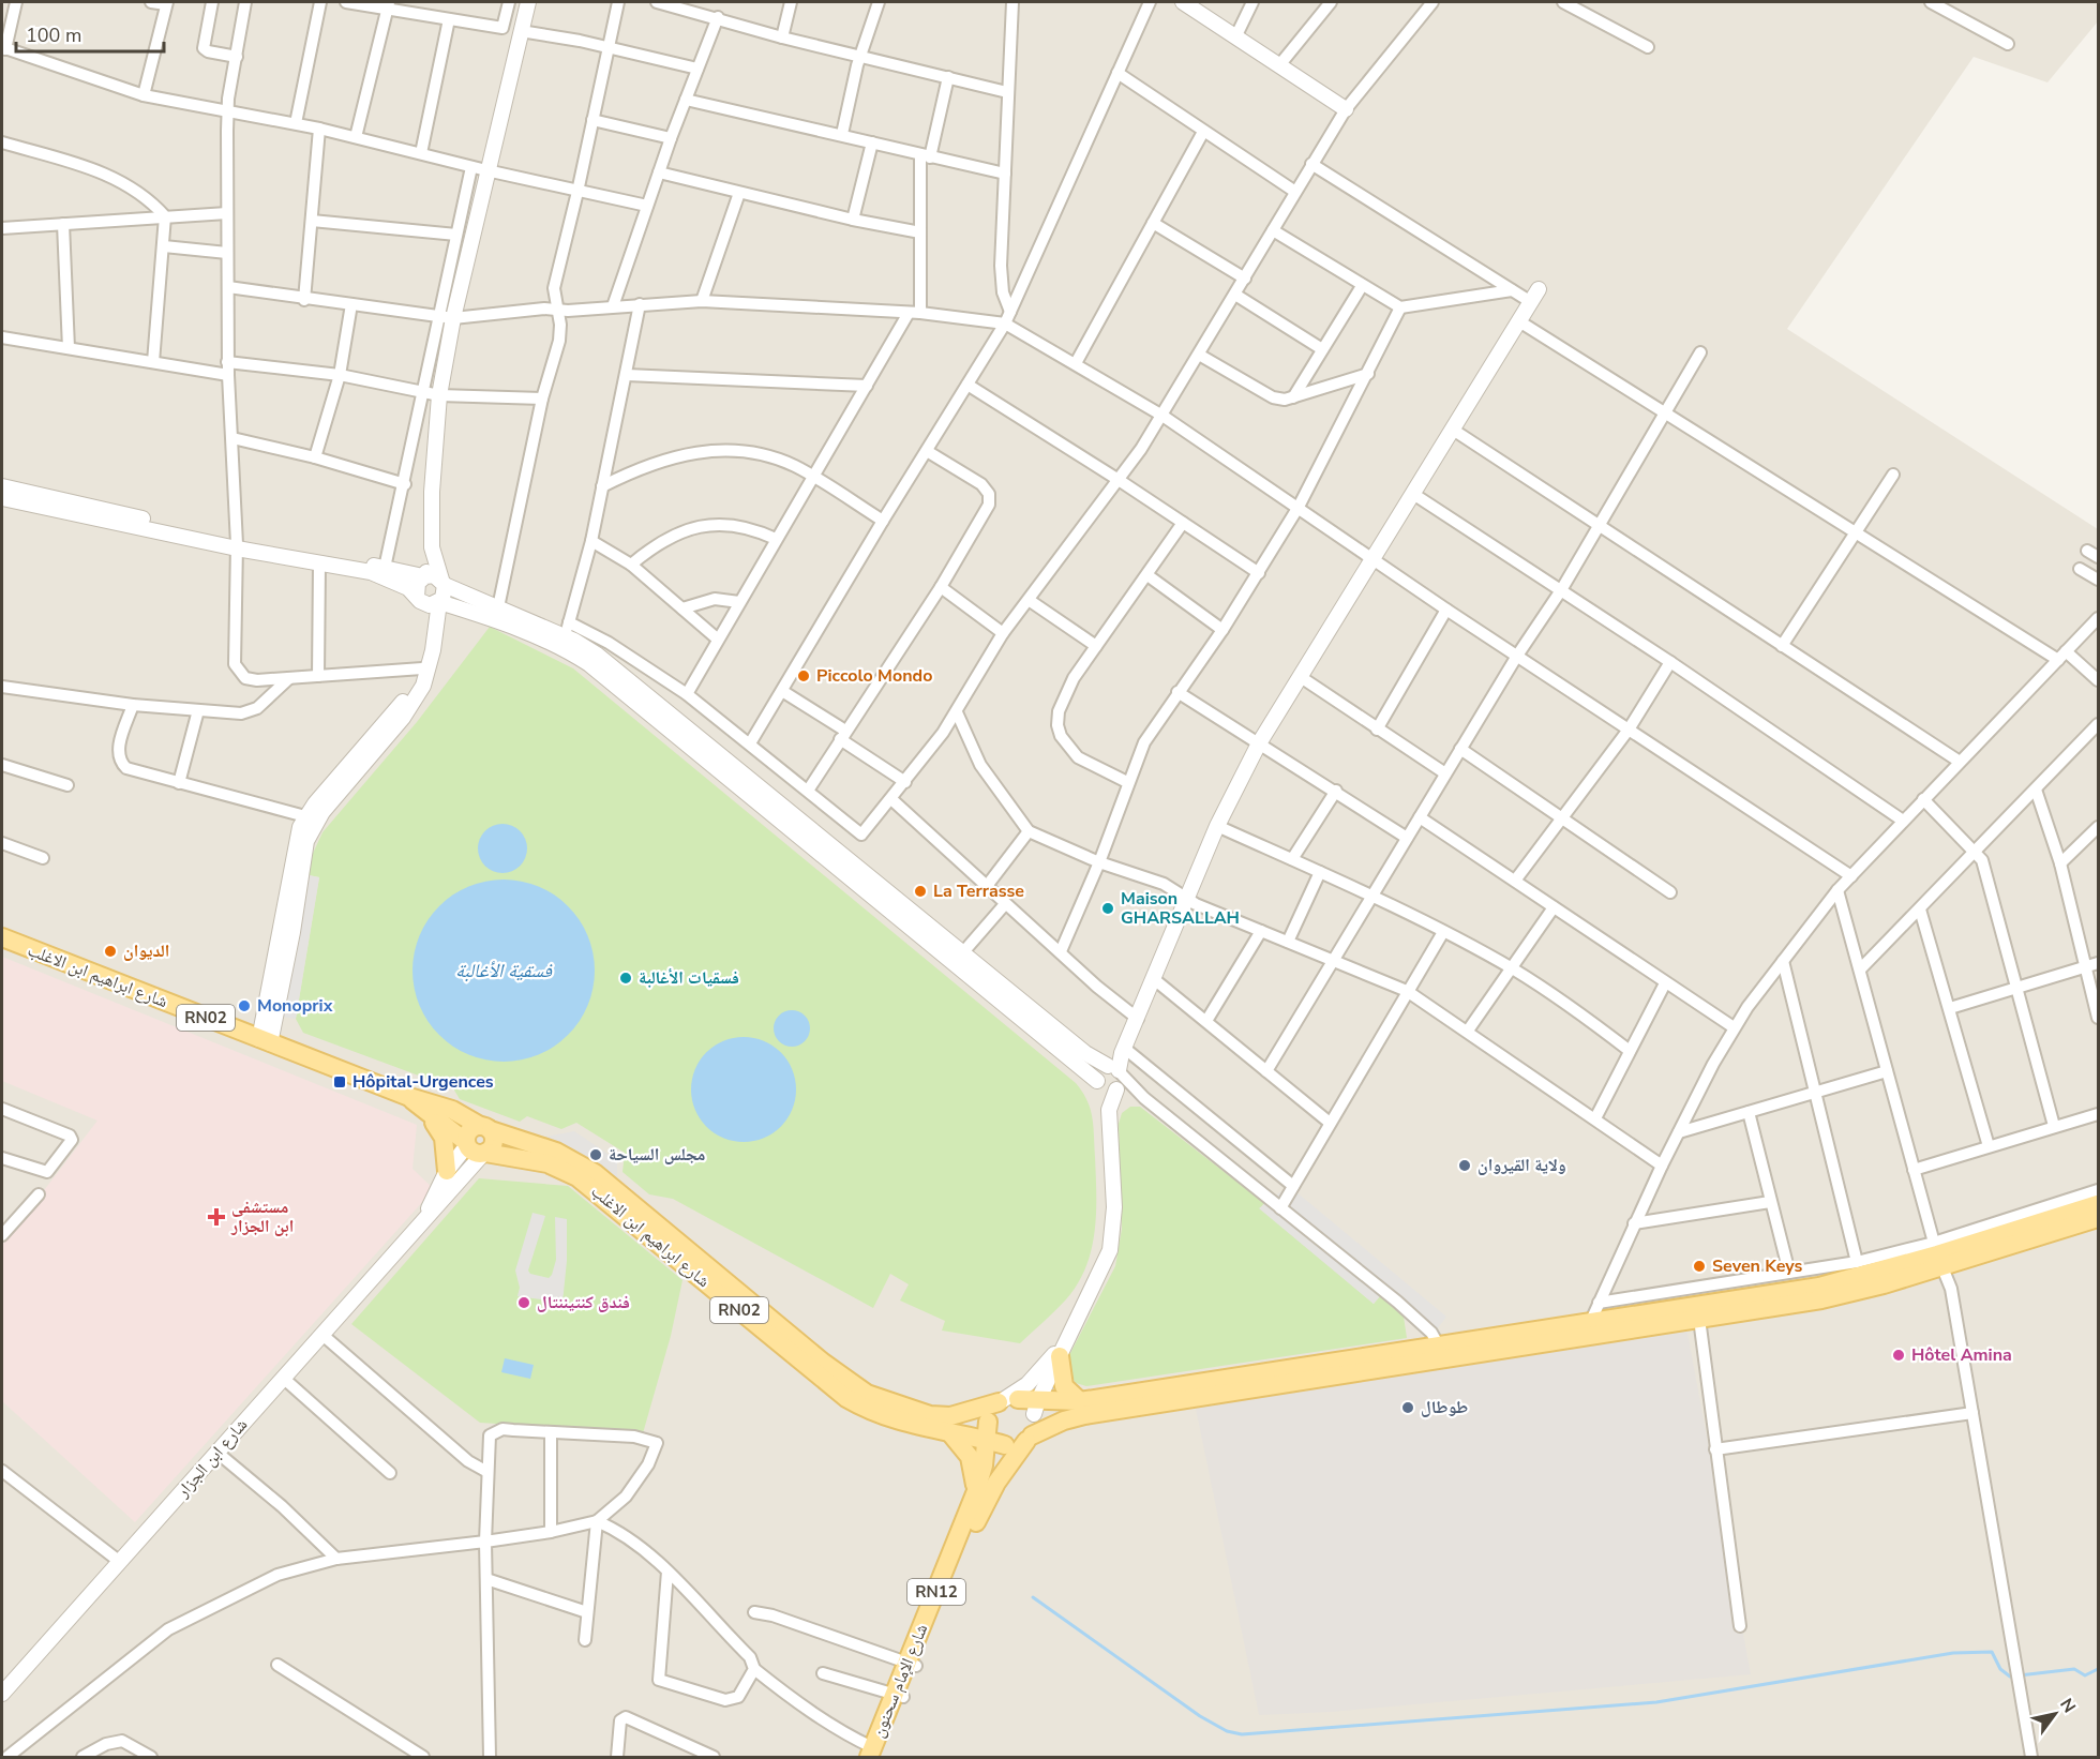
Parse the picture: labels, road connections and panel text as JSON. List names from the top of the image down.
{
  "streets": {
    "main road": [
      "شارع ابراهيم ابن الاغلب",
      "RN02",
      "RN12",
      "شارع الإمام سحنون"
    ],
    "street": ["شارع ابن الجزار"]
  },
  "crossings": [
    ["شارع ابراهيم ابن الاغلب", "شارع ابن الجزار"],
    ["شارع ابراهيم ابن الاغلب", "RN12"],
    ["شارع ابراهيم ابن الاغلب", "شارع الإمام سحنون"],
    ["RN12", "شارع الإمام سحنون"]
  ],
  "water": ["فسقية الأغالبة"],
  "places": {
    "other": [
      "Piccolo Mondo",
      "La Terrasse",
      "Maison GHARSALLAH",
      "الديوان",
      "فسقيات الأغالبة",
      "Monoprix",
      "مجلس السياحة",
      "ولاية القيروان",
      "Seven Keys",
      "فندق كنتيننتال",
      "Hôtel Amina",
      "طوطال"
    ],
    "transit": ["Hôpital-Urgences"],
    "health": ["مستشفى ابن الجزار"]
  },
  "scale_bar": "100 m",
  "north": "top right"
}
